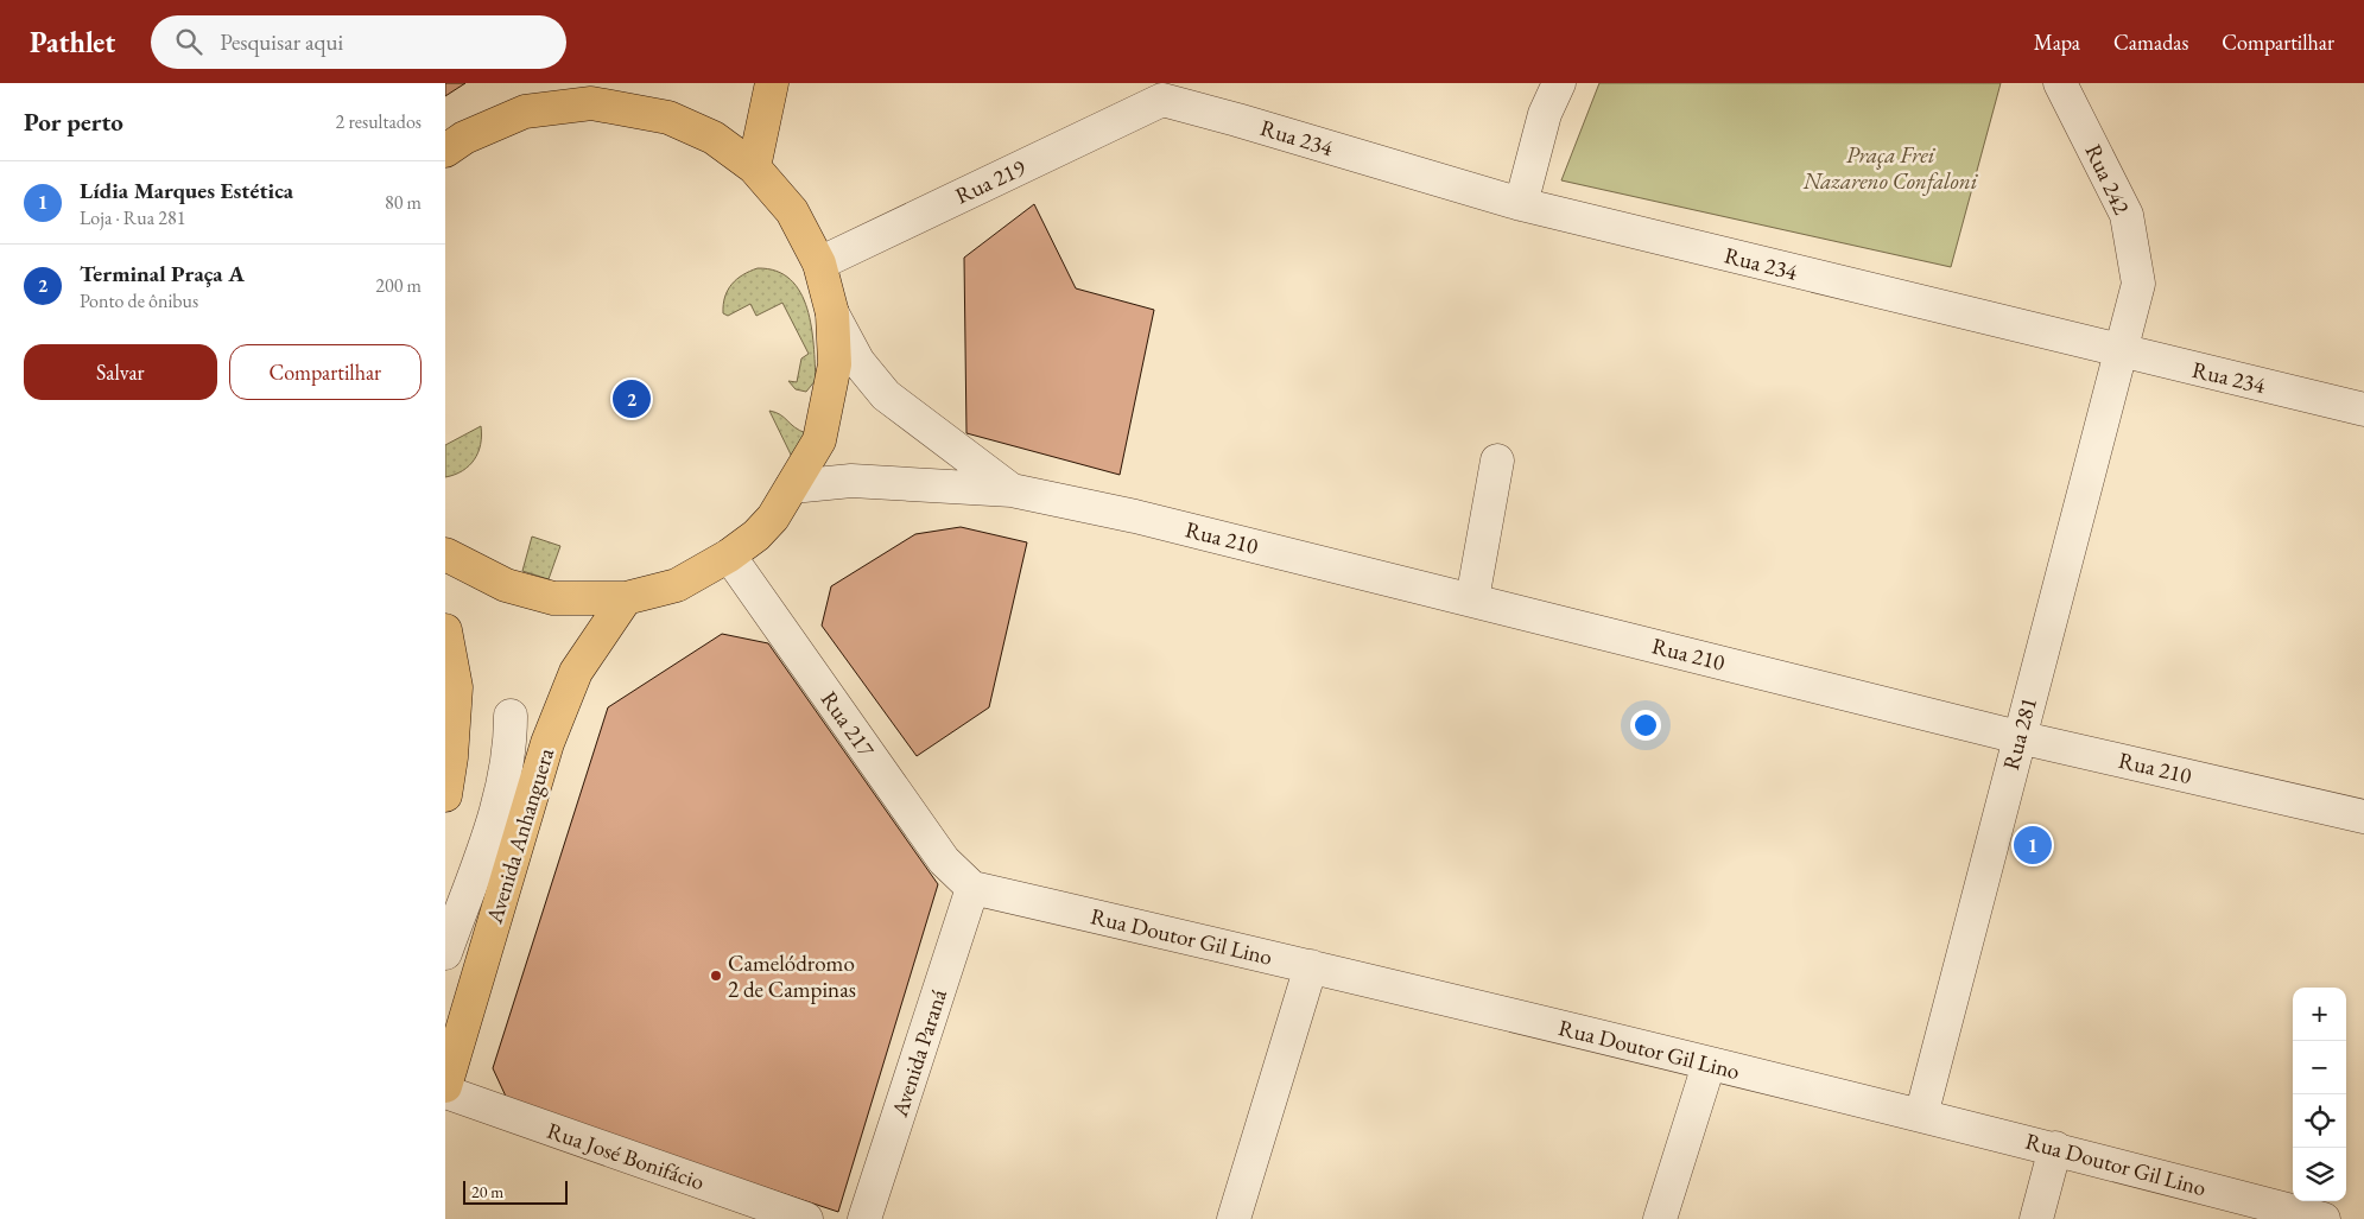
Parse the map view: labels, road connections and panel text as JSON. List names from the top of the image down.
{
  "streets": {
    "main road": ["Avenida Anhanguera"],
    "street": [
      "Rua 234",
      "Rua 242",
      "Rua 219",
      "Rua 210",
      "Rua 217",
      "Rua 281",
      "Rua Doutor Gil Lino",
      "Avenida Paraná",
      "Rua José Bonifácio"
    ]
  },
  "crossings": [
    ["Rua 234", "Rua 242"],
    ["Rua 234", "Rua 219"],
    ["Rua 234", "Rua 281"],
    ["Rua 242", "Rua 281"],
    ["Rua 210", "Rua 281"],
    ["Rua 217", "Rua Doutor Gil Lino"],
    ["Rua 217", "Avenida Paraná"],
    ["Rua 281", "Rua Doutor Gil Lino"],
    ["Rua Doutor Gil Lino", "Avenida Paraná"]
  ],
  "parks": ["Praça Frei Nazareno Confaloni"],
  "places": ["Camelódromo 2 de Campinas"],
  "scale_bar": "20 m",
  "page": {
    "header": "Pathlet",
    "search": "Pesquisar aqui",
    "nav": ["Mapa", "Camadas", "Compartilhar"],
    "heading": ["Por perto", "2 resultados"],
    "list": [
      {
        "mark": "1",
        "name": "Lídia Marques Estética",
        "note": "Loja · Rua 281",
        "value": "80 m"
      },
      {
        "mark": "2",
        "name": "Terminal Praça A",
        "note": "Ponto de ônibus",
        "value": "200 m"
      }
    ],
    "buttons": ["Salvar", "Compartilhar"],
    "pins": ["2", "1"],
    "map_buttons": ["+", "−"],
    "scale": "20 m"
  }
}
